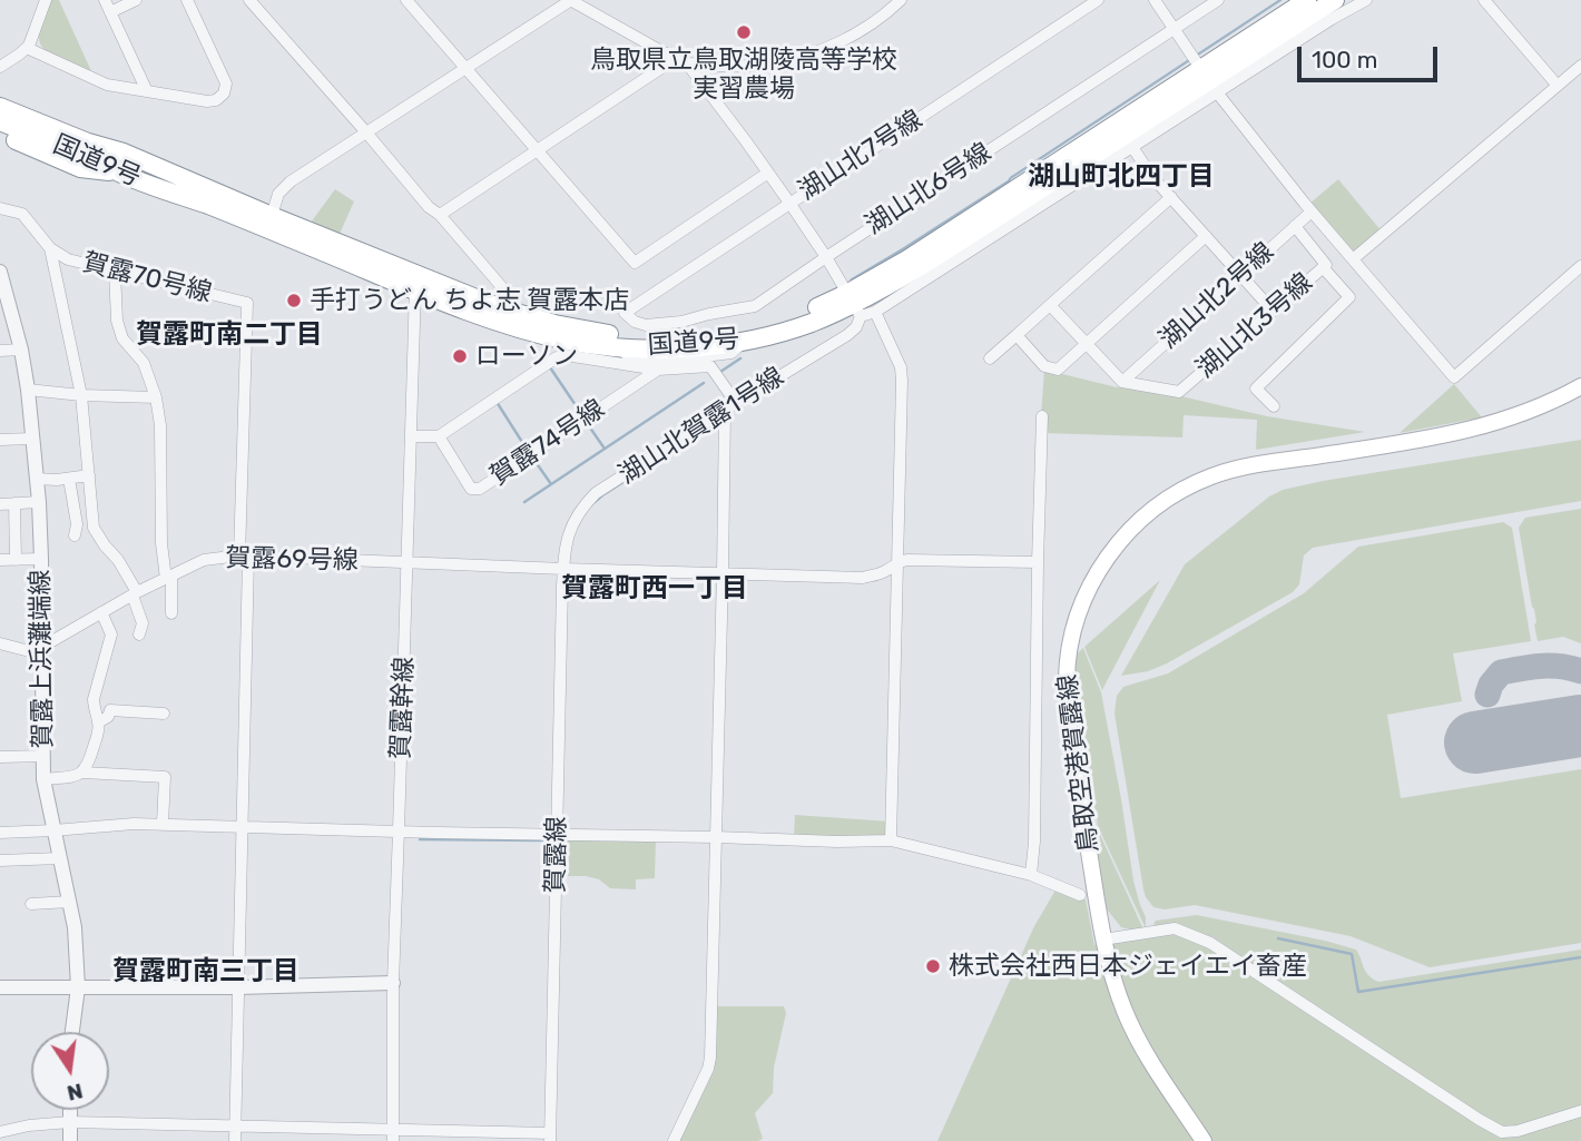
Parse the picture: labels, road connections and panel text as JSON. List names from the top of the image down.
{
  "streets": {
    "highway": ["国道9号"],
    "main road": ["鳥取空港賀露線"],
    "street": [
      "湖山北7号線",
      "湖山北6号線",
      "賀露70号線",
      "湖山北2号線",
      "湖山北3号線",
      "湖山北賀露1号線",
      "賀露74号線",
      "賀露69号線",
      "賀露上浜灘端線",
      "賀露幹線",
      "賀露線"
    ]
  },
  "crossings": [
    ["湖山北7号線", "湖山北6号線"],
    ["国道9号", "湖山北賀露1号線"],
    ["国道9号", "賀露幹線"],
    ["賀露70号線", "賀露69号線"],
    ["湖山北2号線", "湖山北3号線"],
    ["湖山北賀露1号線", "賀露69号線"],
    ["湖山北賀露1号線", "賀露線"],
    ["賀露69号線", "賀露上浜灘端線"],
    ["賀露69号線", "賀露幹線"],
    ["賀露69号線", "賀露線"]
  ],
  "districts": [
    "湖山町北四丁目",
    "賀露町南二丁目",
    "賀露町西一丁目",
    "賀露町南三丁目"
  ],
  "places": [
    "鳥取県立鳥取湖陵高等学校 実習農場",
    "手打うどん ちよ志 賀露本店",
    "ローソン",
    "株式会社西日本ジェイエイ畜産"
  ],
  "scale_bar": "100 m",
  "north": "bottom"
}
